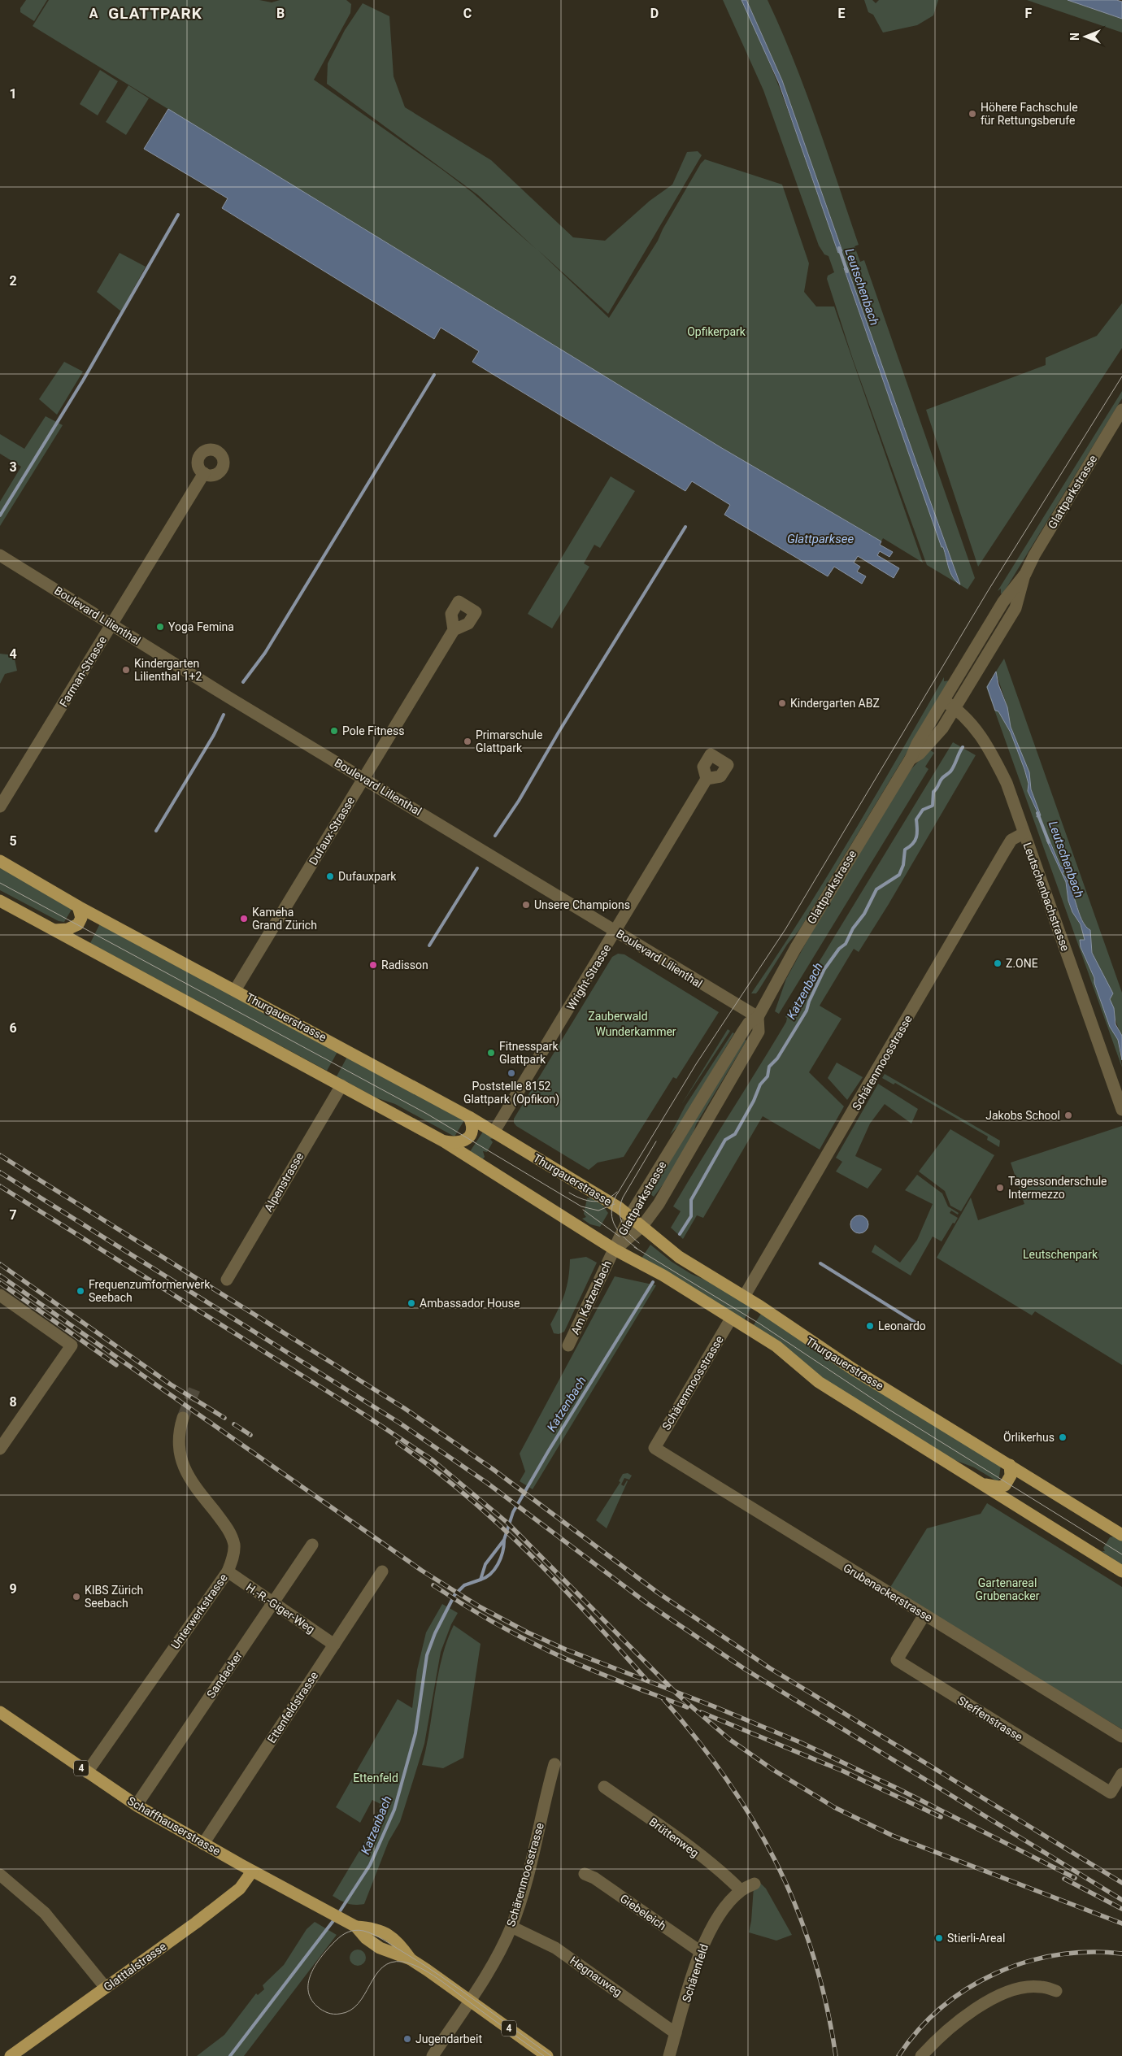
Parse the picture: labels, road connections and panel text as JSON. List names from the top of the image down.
{
  "streets": {
    "main road": [
      "Thurgauerstrasse",
      "4",
      "Schaffhauserstrasse",
      "Glatttalstrasse"
    ],
    "street": [
      "Glattparkstrasse",
      "Boulevard Lilienthal",
      "Farman-Strasse",
      "Dufaux-Strasse",
      "Leutschenbachstrasse",
      "Wright-Strasse",
      "Schärenmoosstrasse",
      "Alpenstrasse",
      "Am Katzenbach",
      "Grubenackerstrasse",
      "H.-R.-Giger-Weg",
      "Unterwerkstrasse",
      "Sandacker",
      "Ettenfeldstrasse",
      "Steffenstrasse",
      "Brüttenweg",
      "Giebeleich",
      "Schärenfeld",
      "Hegnauweg"
    ]
  },
  "crossings": [
    ["Glattparkstrasse", "Boulevard Lilienthal"],
    ["Glattparkstrasse", "Leutschenbachstrasse"],
    ["Glattparkstrasse", "Thurgauerstrasse"],
    ["Glattparkstrasse", "Am Katzenbach"],
    ["Boulevard Lilienthal", "Farman-Strasse"],
    ["Boulevard Lilienthal", "Dufaux-Strasse"],
    ["Boulevard Lilienthal", "Wright-Strasse"],
    ["Dufaux-Strasse", "Thurgauerstrasse"],
    ["Leutschenbachstrasse", "Schärenmoosstrasse"],
    ["Wright-Strasse", "Thurgauerstrasse"],
    ["Thurgauerstrasse", "Schärenmoosstrasse"],
    ["Schärenmoosstrasse", "Grubenackerstrasse"],
    ["Schärenmoosstrasse", "Schaffhauserstrasse"],
    ["Schärenmoosstrasse", "Hegnauweg"],
    ["Grubenackerstrasse", "Steffenstrasse"],
    ["H.-R.-Giger-Weg", "Unterwerkstrasse"],
    ["H.-R.-Giger-Weg", "Sandacker"],
    ["H.-R.-Giger-Weg", "Ettenfeldstrasse"],
    ["Unterwerkstrasse", "Schaffhauserstrasse"],
    ["Sandacker", "Schaffhauserstrasse"],
    ["Ettenfeldstrasse", "Schaffhauserstrasse"],
    ["Schaffhauserstrasse", "Glatttalstrasse"],
    ["Brüttenweg", "Schärenfeld"],
    ["Giebeleich", "Schärenfeld"],
    ["Schärenfeld", "Hegnauweg"]
  ],
  "districts": ["GLATTPARK"],
  "water": ["Leutschenbach", "Glattparksee", "Katzenbach"],
  "parks": [
    "Opfikerpark",
    "Zauberwald",
    "Wunderkammer",
    "Leutschenpark",
    "Gartenareal Grubenacker",
    "Ettenfeld"
  ],
  "places": [
    "Höhere Fachschule für Rettungsberufe",
    "Yoga Femina",
    "Kindergarten Lilienthal 1+2",
    "Kindergarten ABZ",
    "Pole Fitness",
    "Primarschule Glattpark",
    "Dufauxpark",
    "Unsere Champions",
    "Kameha Grand Zürich",
    "Z.ONE",
    "Radisson",
    "Fitnesspark Glattpark",
    "Poststelle 8152 Glattpark (Opfikon)",
    "Jakobs School",
    "Tagessonderschule Intermezzo",
    "Frequenzumformerwerk Seebach",
    "Ambassador House",
    "Leonardo",
    "Örlikerhus",
    "KIBS Zürich Seebach",
    "Stierli-Areal",
    "Jugendarbeit"
  ],
  "north": "left",
  "grid": {
    "columns": [
      "A",
      "B",
      "C",
      "D",
      "E",
      "F"
    ],
    "rows": [
      "1",
      "2",
      "3",
      "4",
      "5",
      "6",
      "7",
      "8",
      "9"
    ]
  }
}
